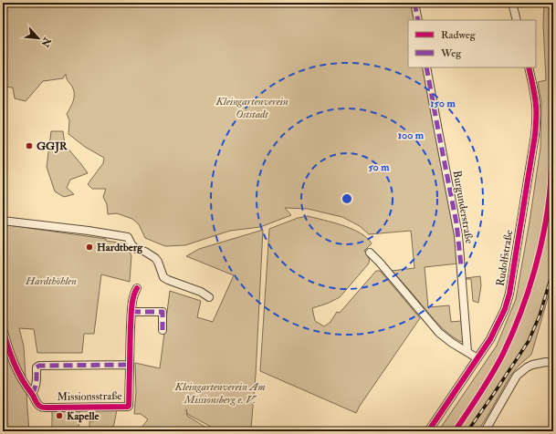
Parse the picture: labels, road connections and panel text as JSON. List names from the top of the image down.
{
  "streets": {
    "street": ["Burgunderstraße", "Rudolfstraße", "Missionsstraße"]
  },
  "parks": ["Kleingartenverein Oststadt", "Hardthöhlen", "Kleingartenverein Am Missionsberg e. V."],
  "places": ["GGJR", "Hardtberg", "Kapelle"],
  "legend": ["Radweg", "Weg"],
  "north": "bottom right",
  "rings": ["150 m", "100 m", "50 m"]
}
